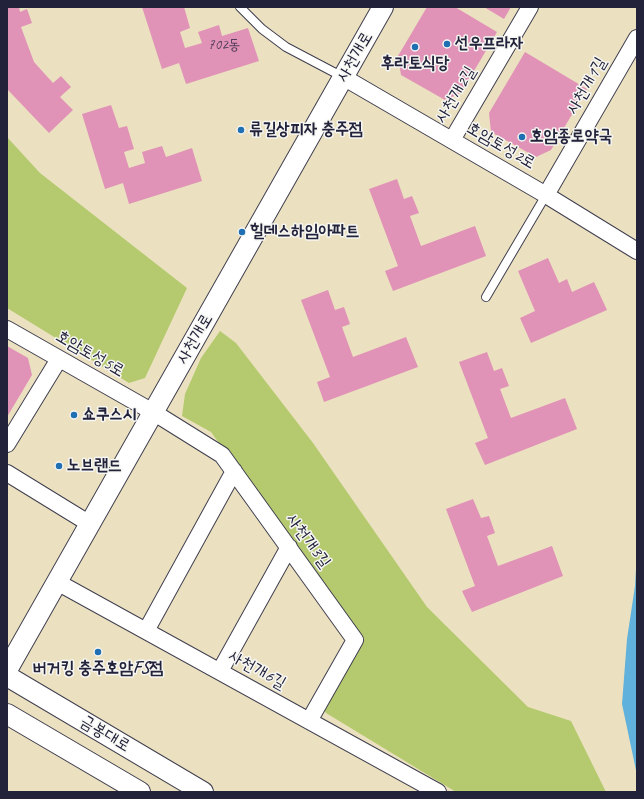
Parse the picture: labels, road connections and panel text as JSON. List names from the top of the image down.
{
  "streets": {
    "street": [
      "사천개로",
      "사천개1길",
      "사천개2길",
      "호암토성2로",
      "호암토성5로",
      "사천개3길",
      "사천개6길",
      "금봉대로"
    ]
  },
  "crossings": [
    ["사천개로", "호암토성2로"],
    ["사천개로", "호암토성5로"],
    ["사천개로", "사천개3길"],
    ["사천개로", "사천개6길"],
    ["사천개1길", "호암토성2로"],
    ["사천개2길", "호암토성2로"],
    ["호암토성5로", "사천개3길"],
    ["사천개3길", "사천개6길"]
  ],
  "places": [
    "선우프라자",
    "후라토식당",
    "류길상피자 충주점",
    "호암종로약국",
    "힐데스하임아파트",
    "쇼쿠스시",
    "노브랜드",
    "버거킹 충주호암FS점"
  ],
  "house_numbers": ["702동"]
}
